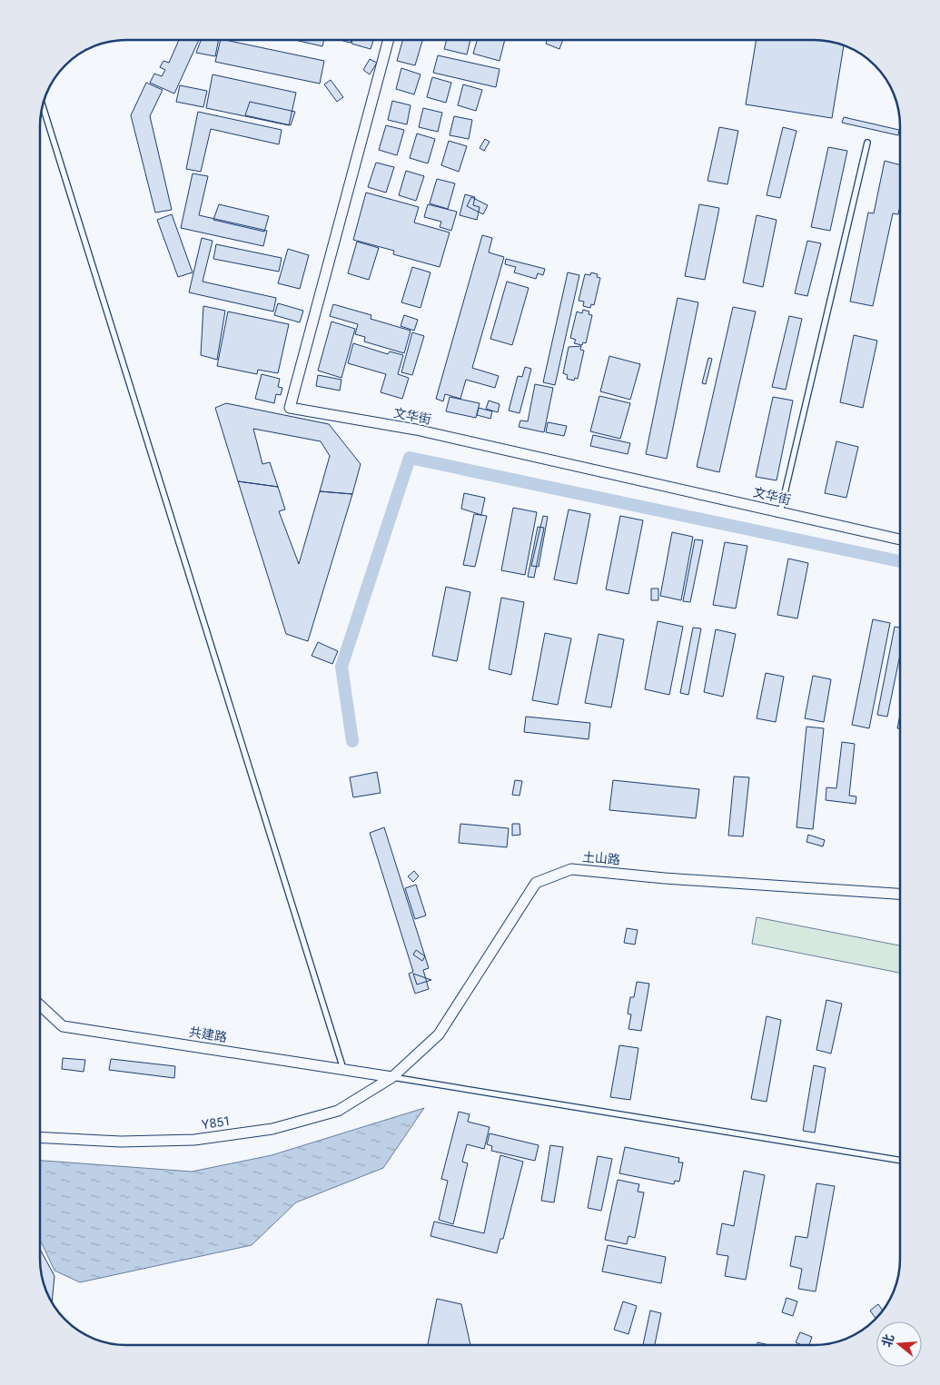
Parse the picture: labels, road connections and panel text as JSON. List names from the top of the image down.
{
  "streets": {
    "street": [
      "文华街",
      "土山路",
      "共建路",
      "Y851"
    ]
  },
  "crossings": [
    ["土山路", "共建路"],
    ["土山路", "Y851"],
    ["共建路", "Y851"]
  ],
  "north": "left"
}
